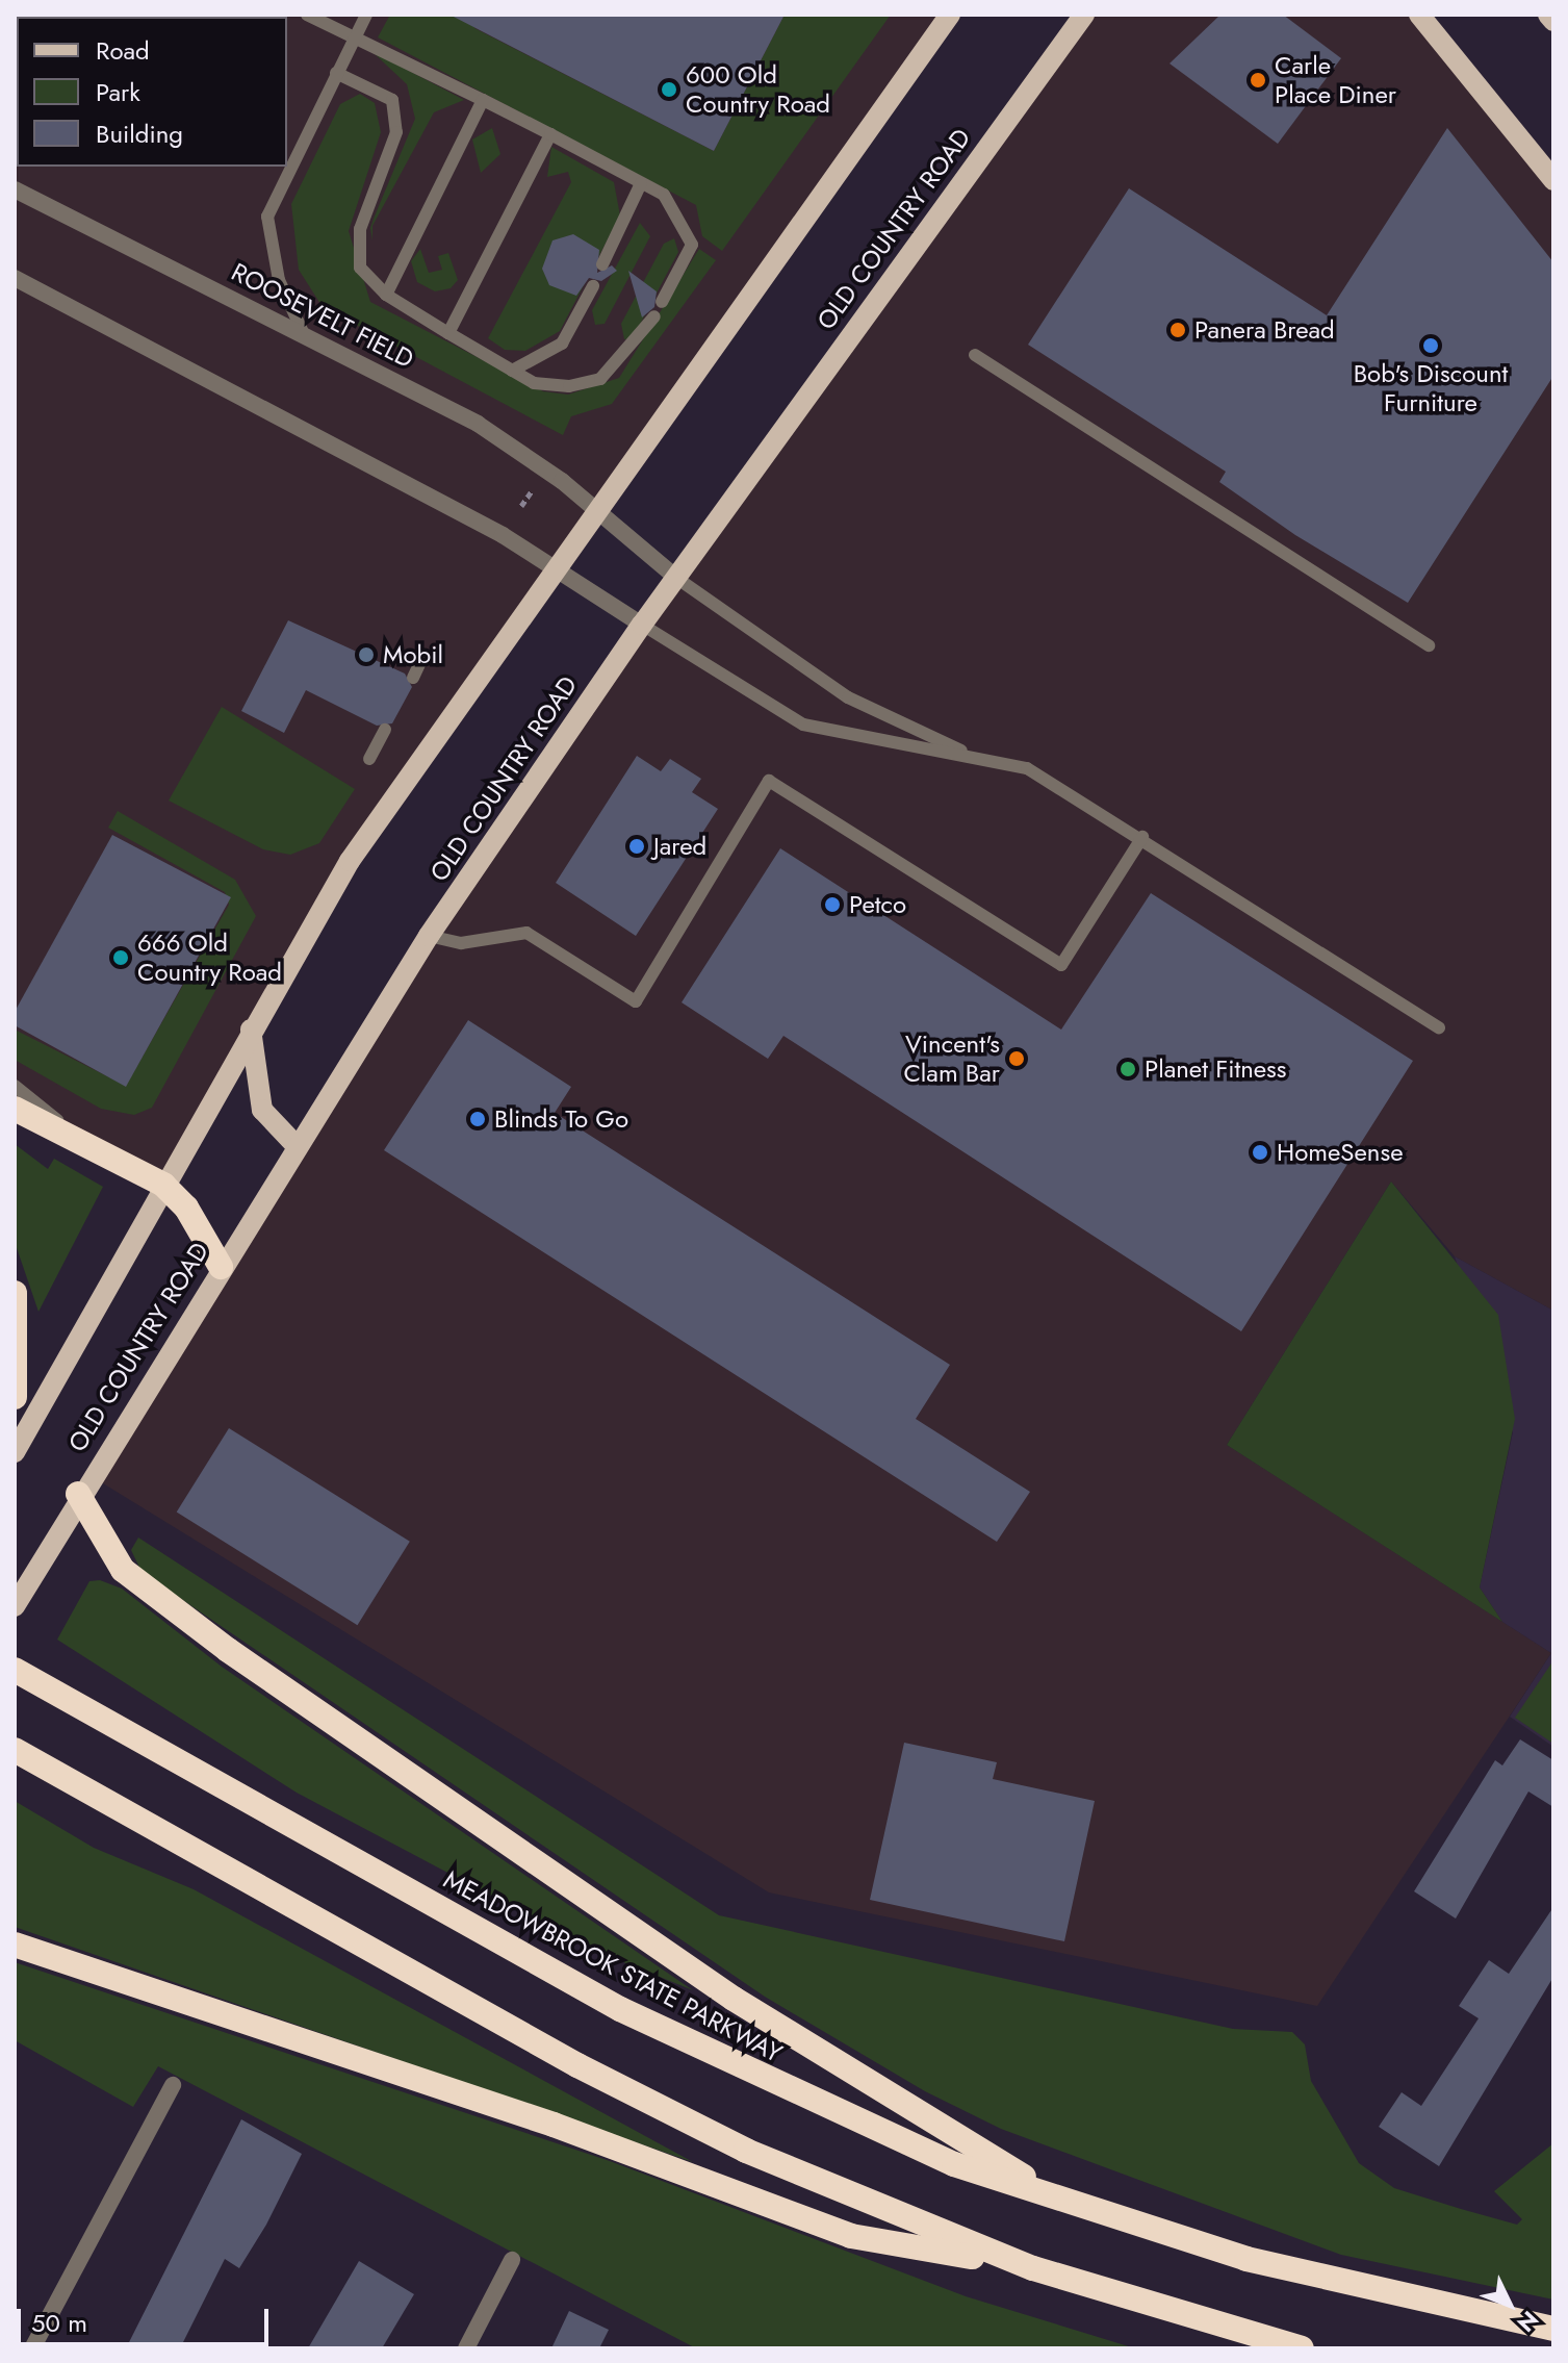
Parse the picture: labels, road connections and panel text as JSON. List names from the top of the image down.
{
  "streets": {
    "highway": ["MEADOWBROOK STATE PARKWAY"],
    "main road": ["OLD COUNTRY ROAD"],
    "street": ["ROOSEVELT FIELD"]
  },
  "crossings": [
    ["OLD COUNTRY ROAD", "ROOSEVELT FIELD"]
  ],
  "places": [
    "Carle Place Diner",
    "600 Old Country Road",
    "Panera Bread",
    "Bob's Discount Furniture",
    "Mobil",
    "Jared",
    "Petco",
    "666 Old Country Road",
    "Vincent's Clam Bar",
    "Planet Fitness",
    "Blinds To Go",
    "HomeSense"
  ],
  "legend": ["Road", "Park", "Building"],
  "scale_bar": "50 m",
  "north": "bottom right"
}
